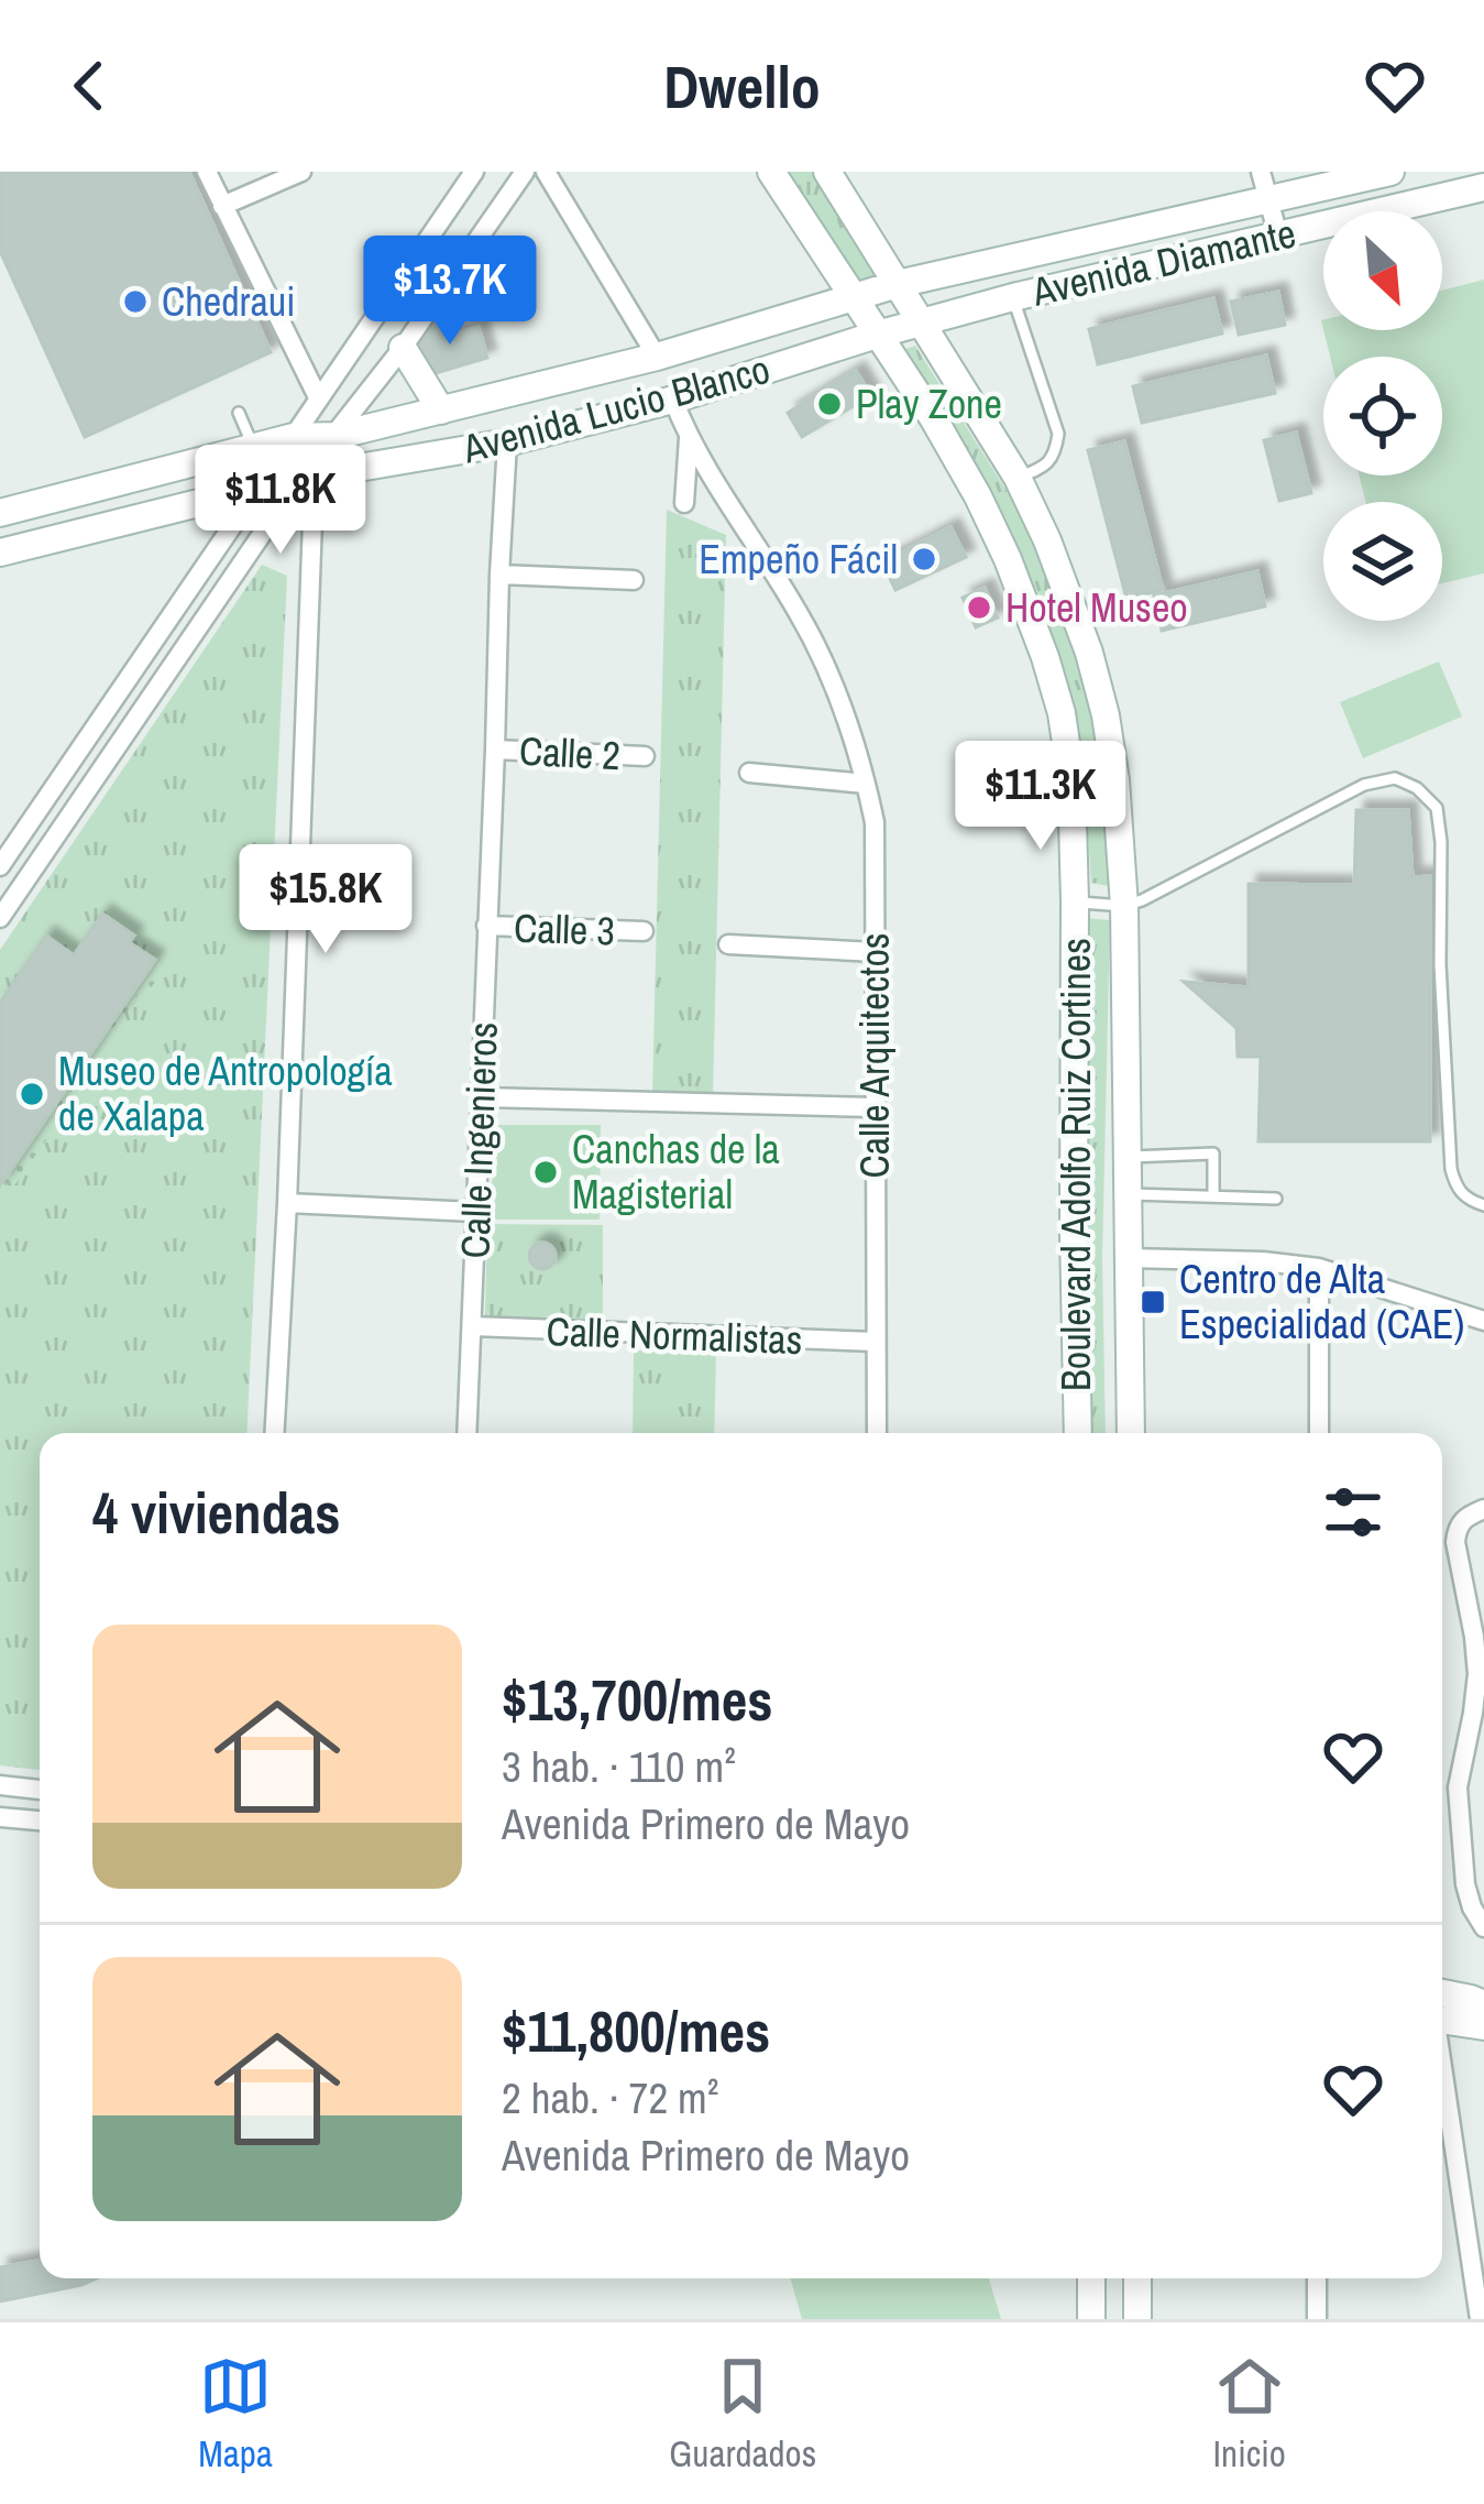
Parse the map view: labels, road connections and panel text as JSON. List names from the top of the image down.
{
  "streets": {
    "main road": ["Avenida Diamante", "Avenida Lucio Blanco", "Boulevard Adolfo Ruiz Cortines"],
    "street": [
      "Calle 2",
      "Calle 3",
      "Calle Arquitectos",
      "Calle Ingenieros",
      "Calle Normalistas"
    ]
  },
  "crossings": [
    ["Avenida Diamante", "Avenida Lucio Blanco"],
    ["Avenida Diamante", "Boulevard Adolfo Ruiz Cortines"],
    ["Avenida Lucio Blanco", "Calle Arquitectos"],
    ["Avenida Lucio Blanco", "Calle Ingenieros"],
    ["Avenida Lucio Blanco", "Boulevard Adolfo Ruiz Cortines"],
    ["Calle 2", "Calle Ingenieros"],
    ["Calle 3", "Calle Ingenieros"],
    ["Calle Arquitectos", "Calle Normalistas"],
    ["Calle Ingenieros", "Calle Normalistas"]
  ],
  "places": {
    "other": [
      "Chedraui",
      "Play Zone",
      "Empeño Fácil",
      "Hotel Museo",
      "Museo de Antropología de Xalapa",
      "Canchas de la Magisterial"
    ],
    "transit": ["Centro de Alta Especialidad (CAE)"]
  },
  "north": "bottom right",
  "page": {
    "header": "Dwello",
    "price": [
      "$13.7K",
      "$11.8K",
      "$11.3K",
      "$15.8K"
    ],
    "heading": "4 viviendas",
    "list": [
      {
        "name": "$13,700/mes",
        "note": "3 hab. · 110 m² · Avenida Primero de Mayo"
      },
      {
        "name": "$11,800/mes",
        "note": "2 hab. · 72 m² · Avenida Primero de Mayo"
      }
    ],
    "tabs": ["Mapa", "Guardados", "Inicio"]
  }
}
